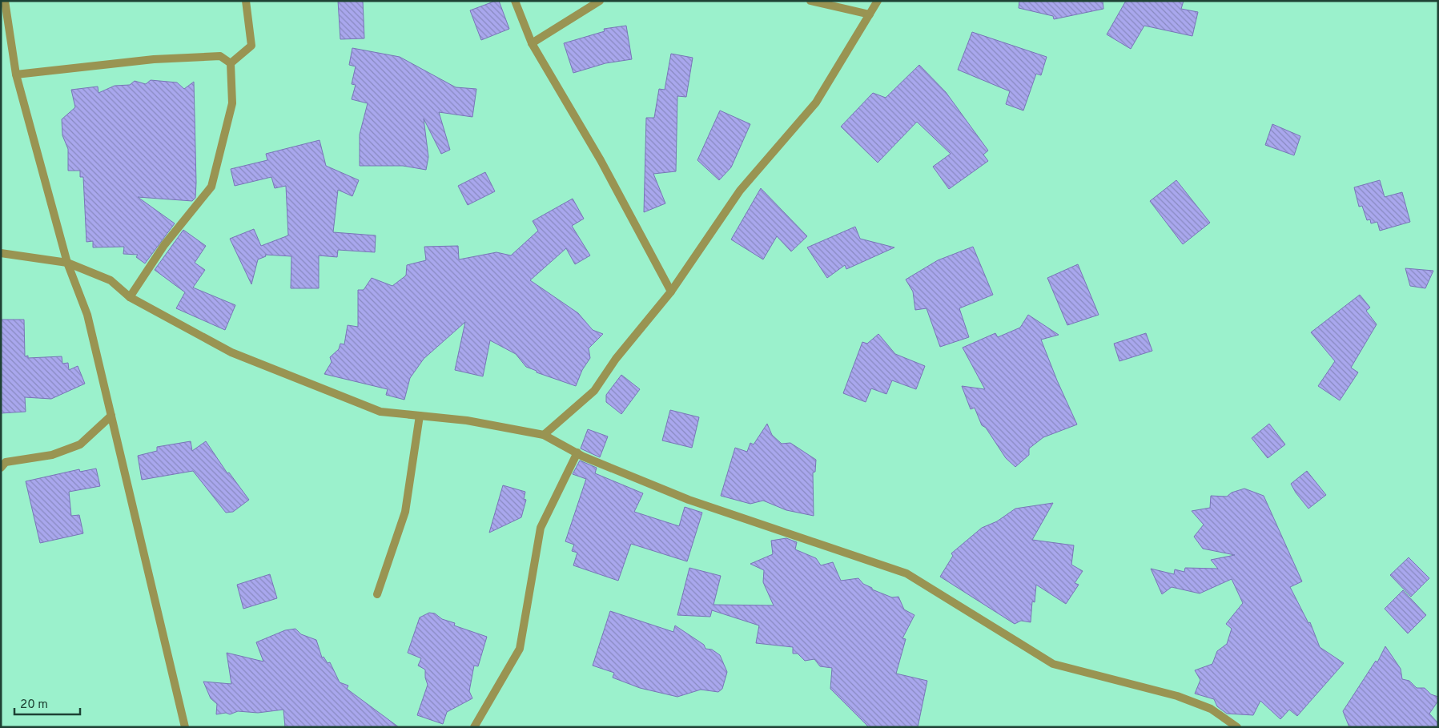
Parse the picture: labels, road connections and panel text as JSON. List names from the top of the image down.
{
  "scale_bar": "20 m"
}
